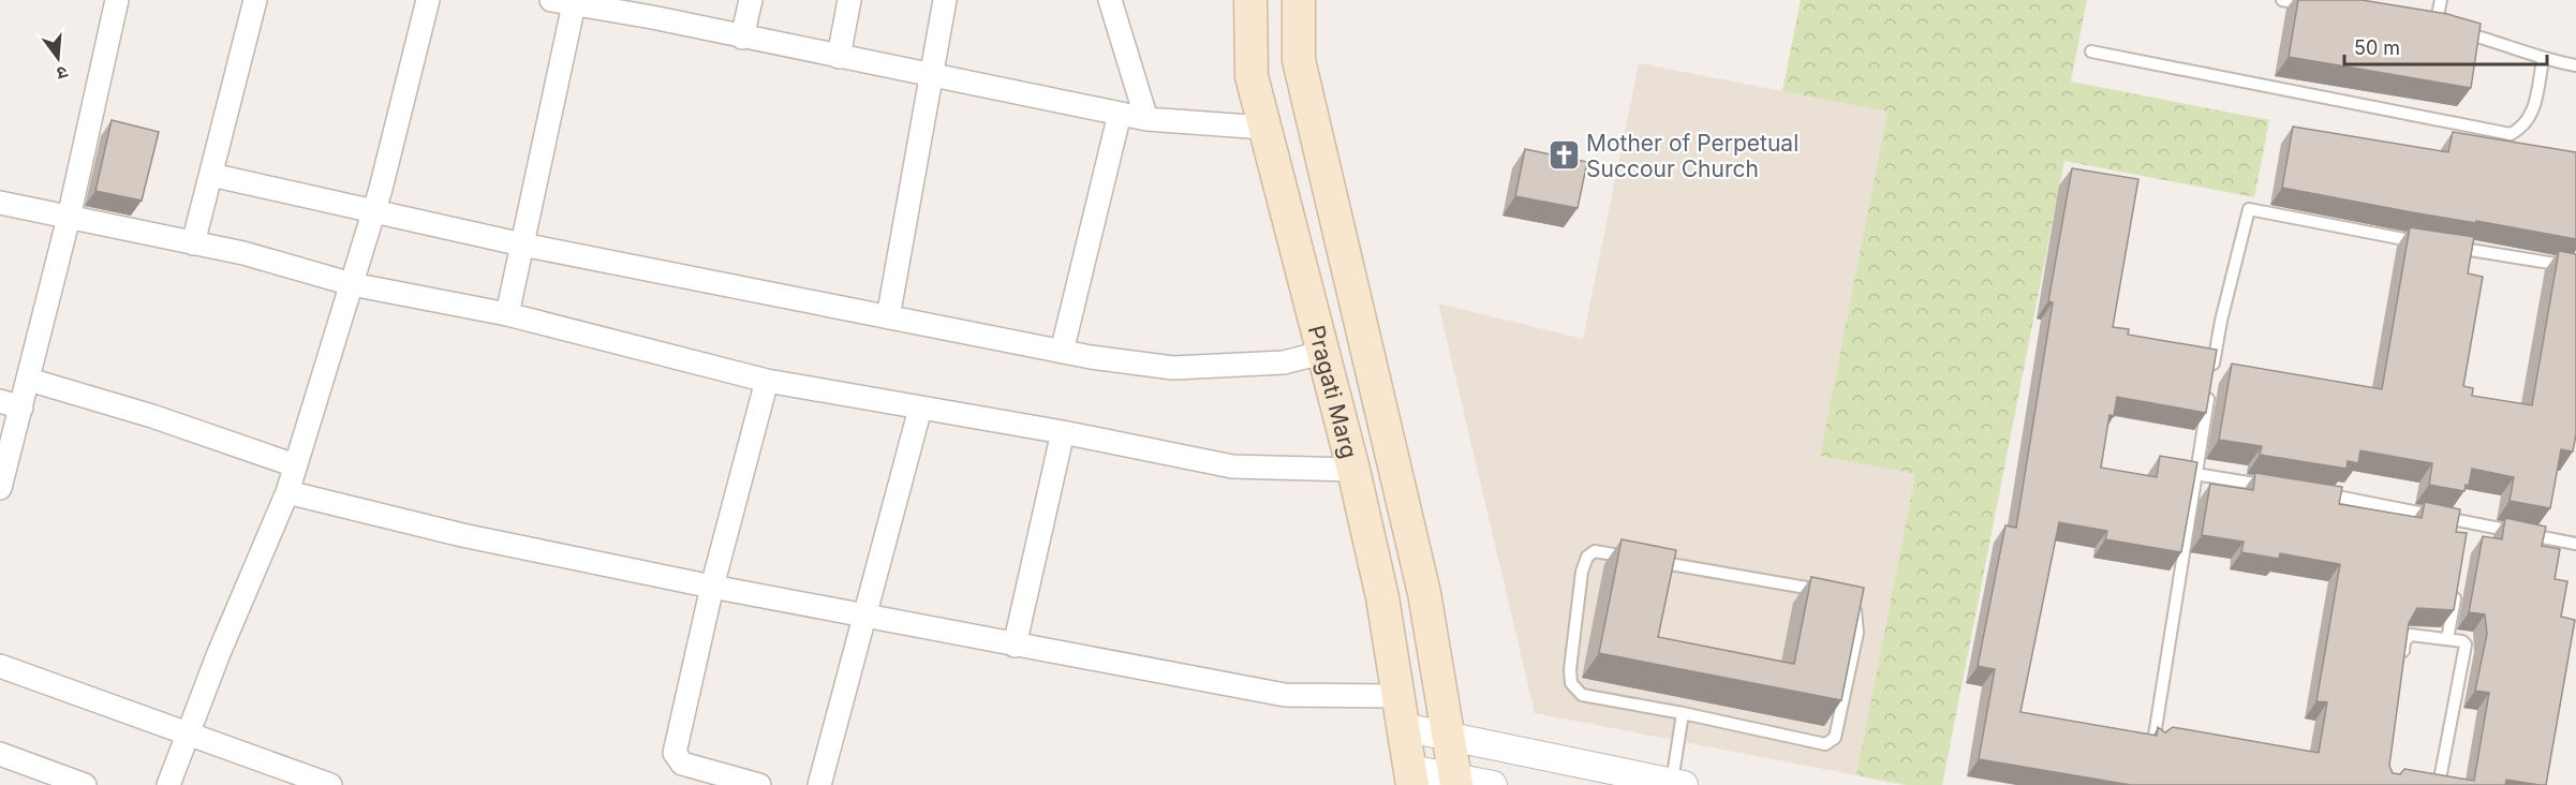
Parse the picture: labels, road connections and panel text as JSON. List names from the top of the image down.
{
  "streets": {
    "main road": ["Pragati Marg"]
  },
  "places": {
    "church": ["Mother of Perpetual Succour Church"]
  },
  "scale_bar": "50 m",
  "north": "bottom"
}
